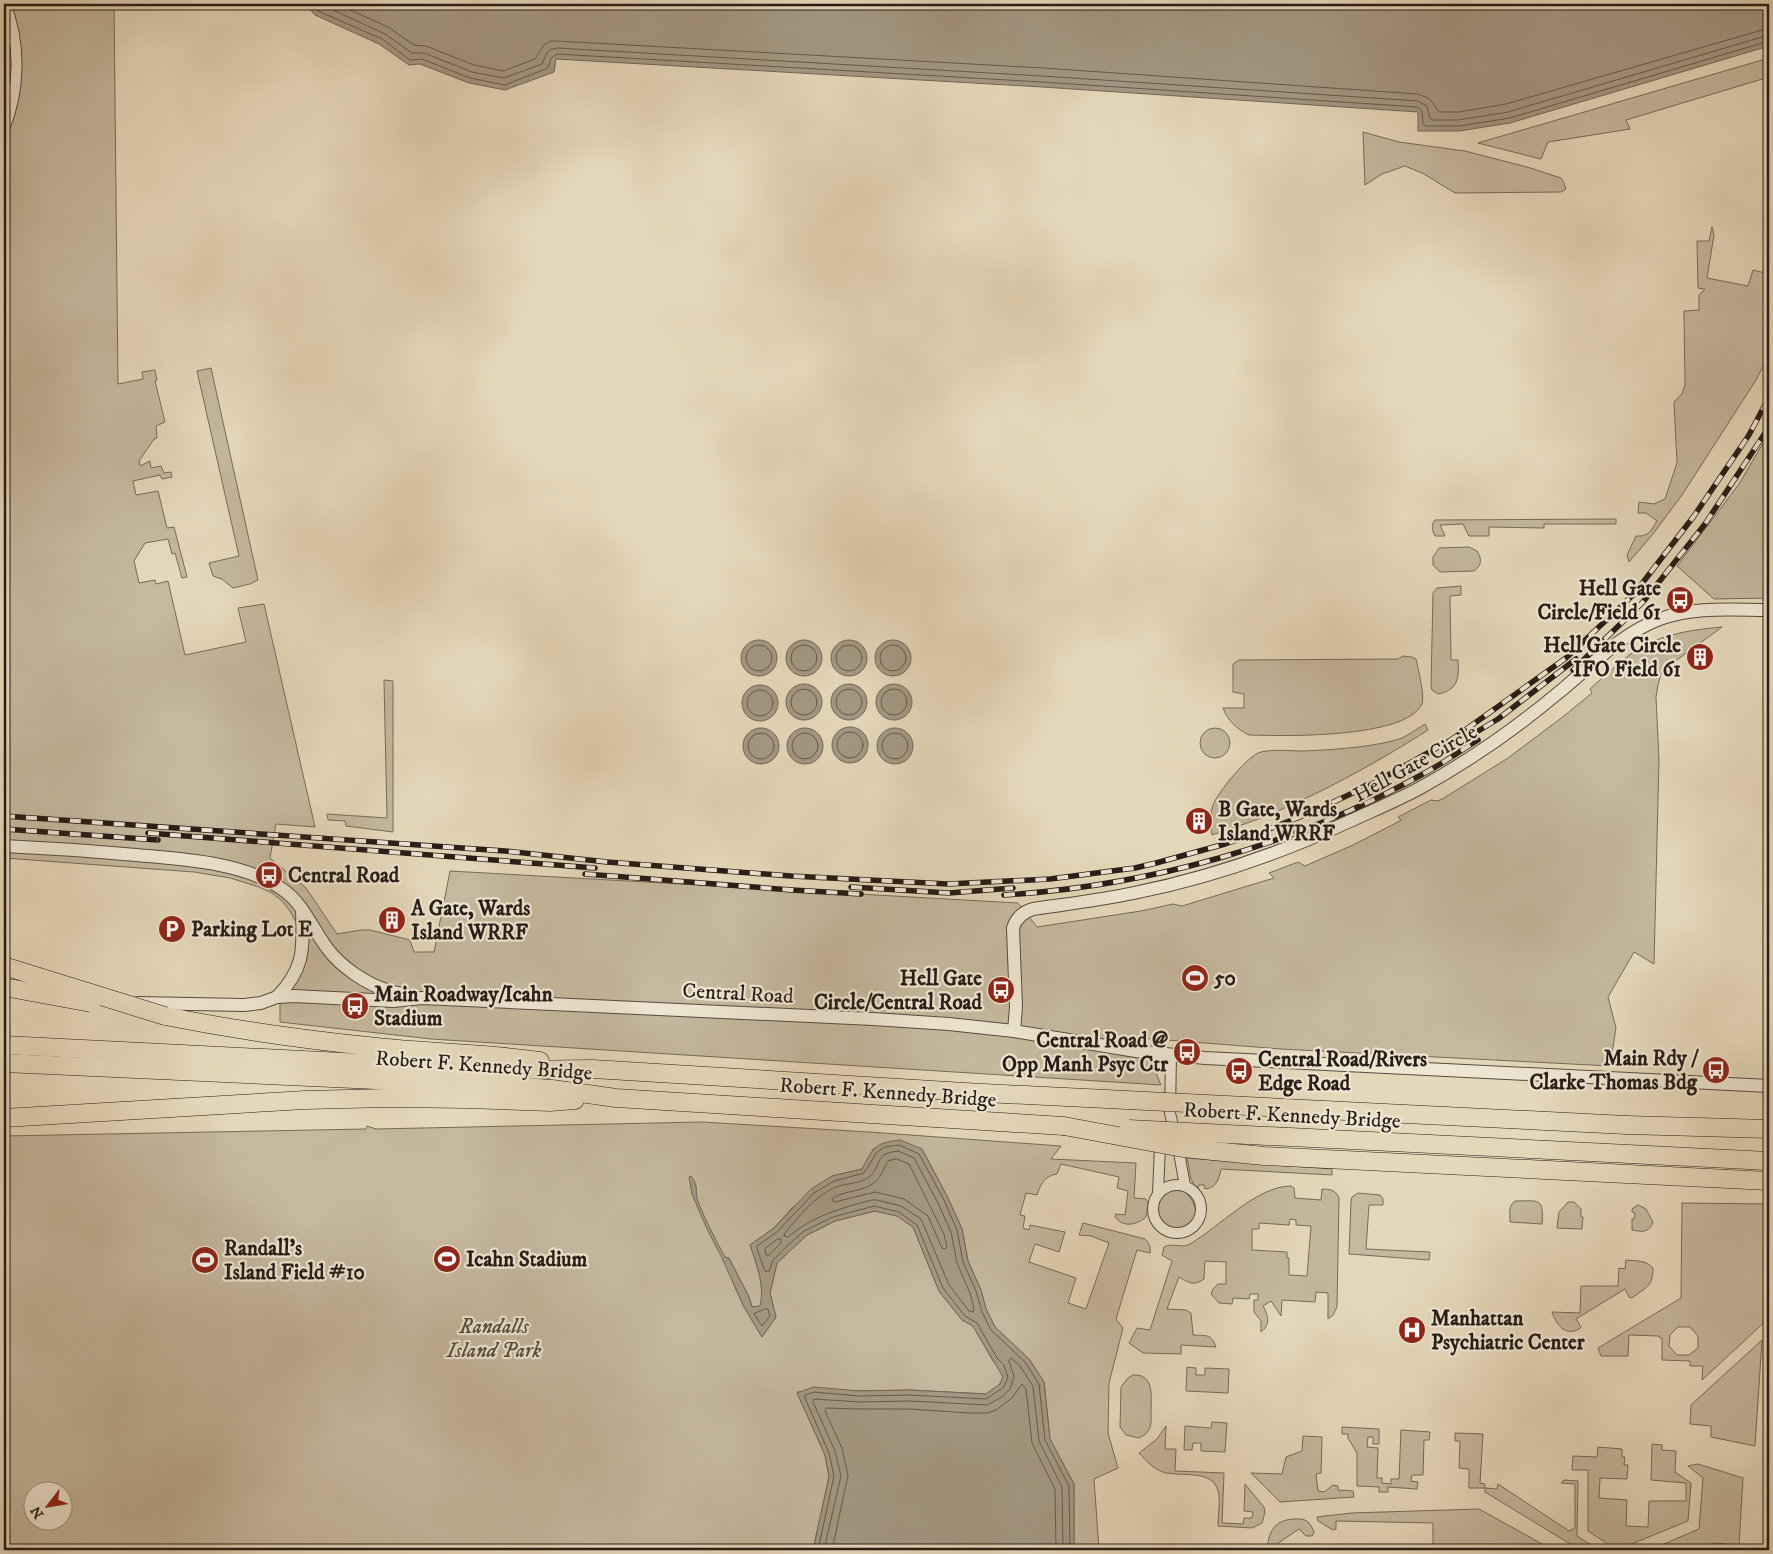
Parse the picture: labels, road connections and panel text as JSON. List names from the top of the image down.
{
  "streets": {
    "highway": ["Robert F. Kennedy Bridge"],
    "street": ["Hell Gate Circle", "Central Road"]
  },
  "crossings": [
    ["Hell Gate Circle", "Central Road"]
  ],
  "parks": ["Randalls Island Park"],
  "places": {
    "bus stop": [
      "Hell Gate Circle/Field 61",
      "Central Road",
      "Hell Gate Circle/Central Road",
      "Main Roadway/Icahn Stadium",
      "Central Road @ Opp Manh Psyc Ctr",
      "Main Rdy / Clarke Thomas Bdg",
      "Central Road/Rivers Edge Road"
    ],
    "building": ["Hell Gate Circle IFO Field 61", "B Gate, Wards Island WRRF", "A Gate, Wards Island WRRF"],
    "parking": ["Parking Lot E"],
    "sports": ["50", "Icahn Stadium", "Randall's Island Field #10"],
    "hospital": ["Manhattan Psychiatric Center"]
  },
  "north": "bottom left"
}
